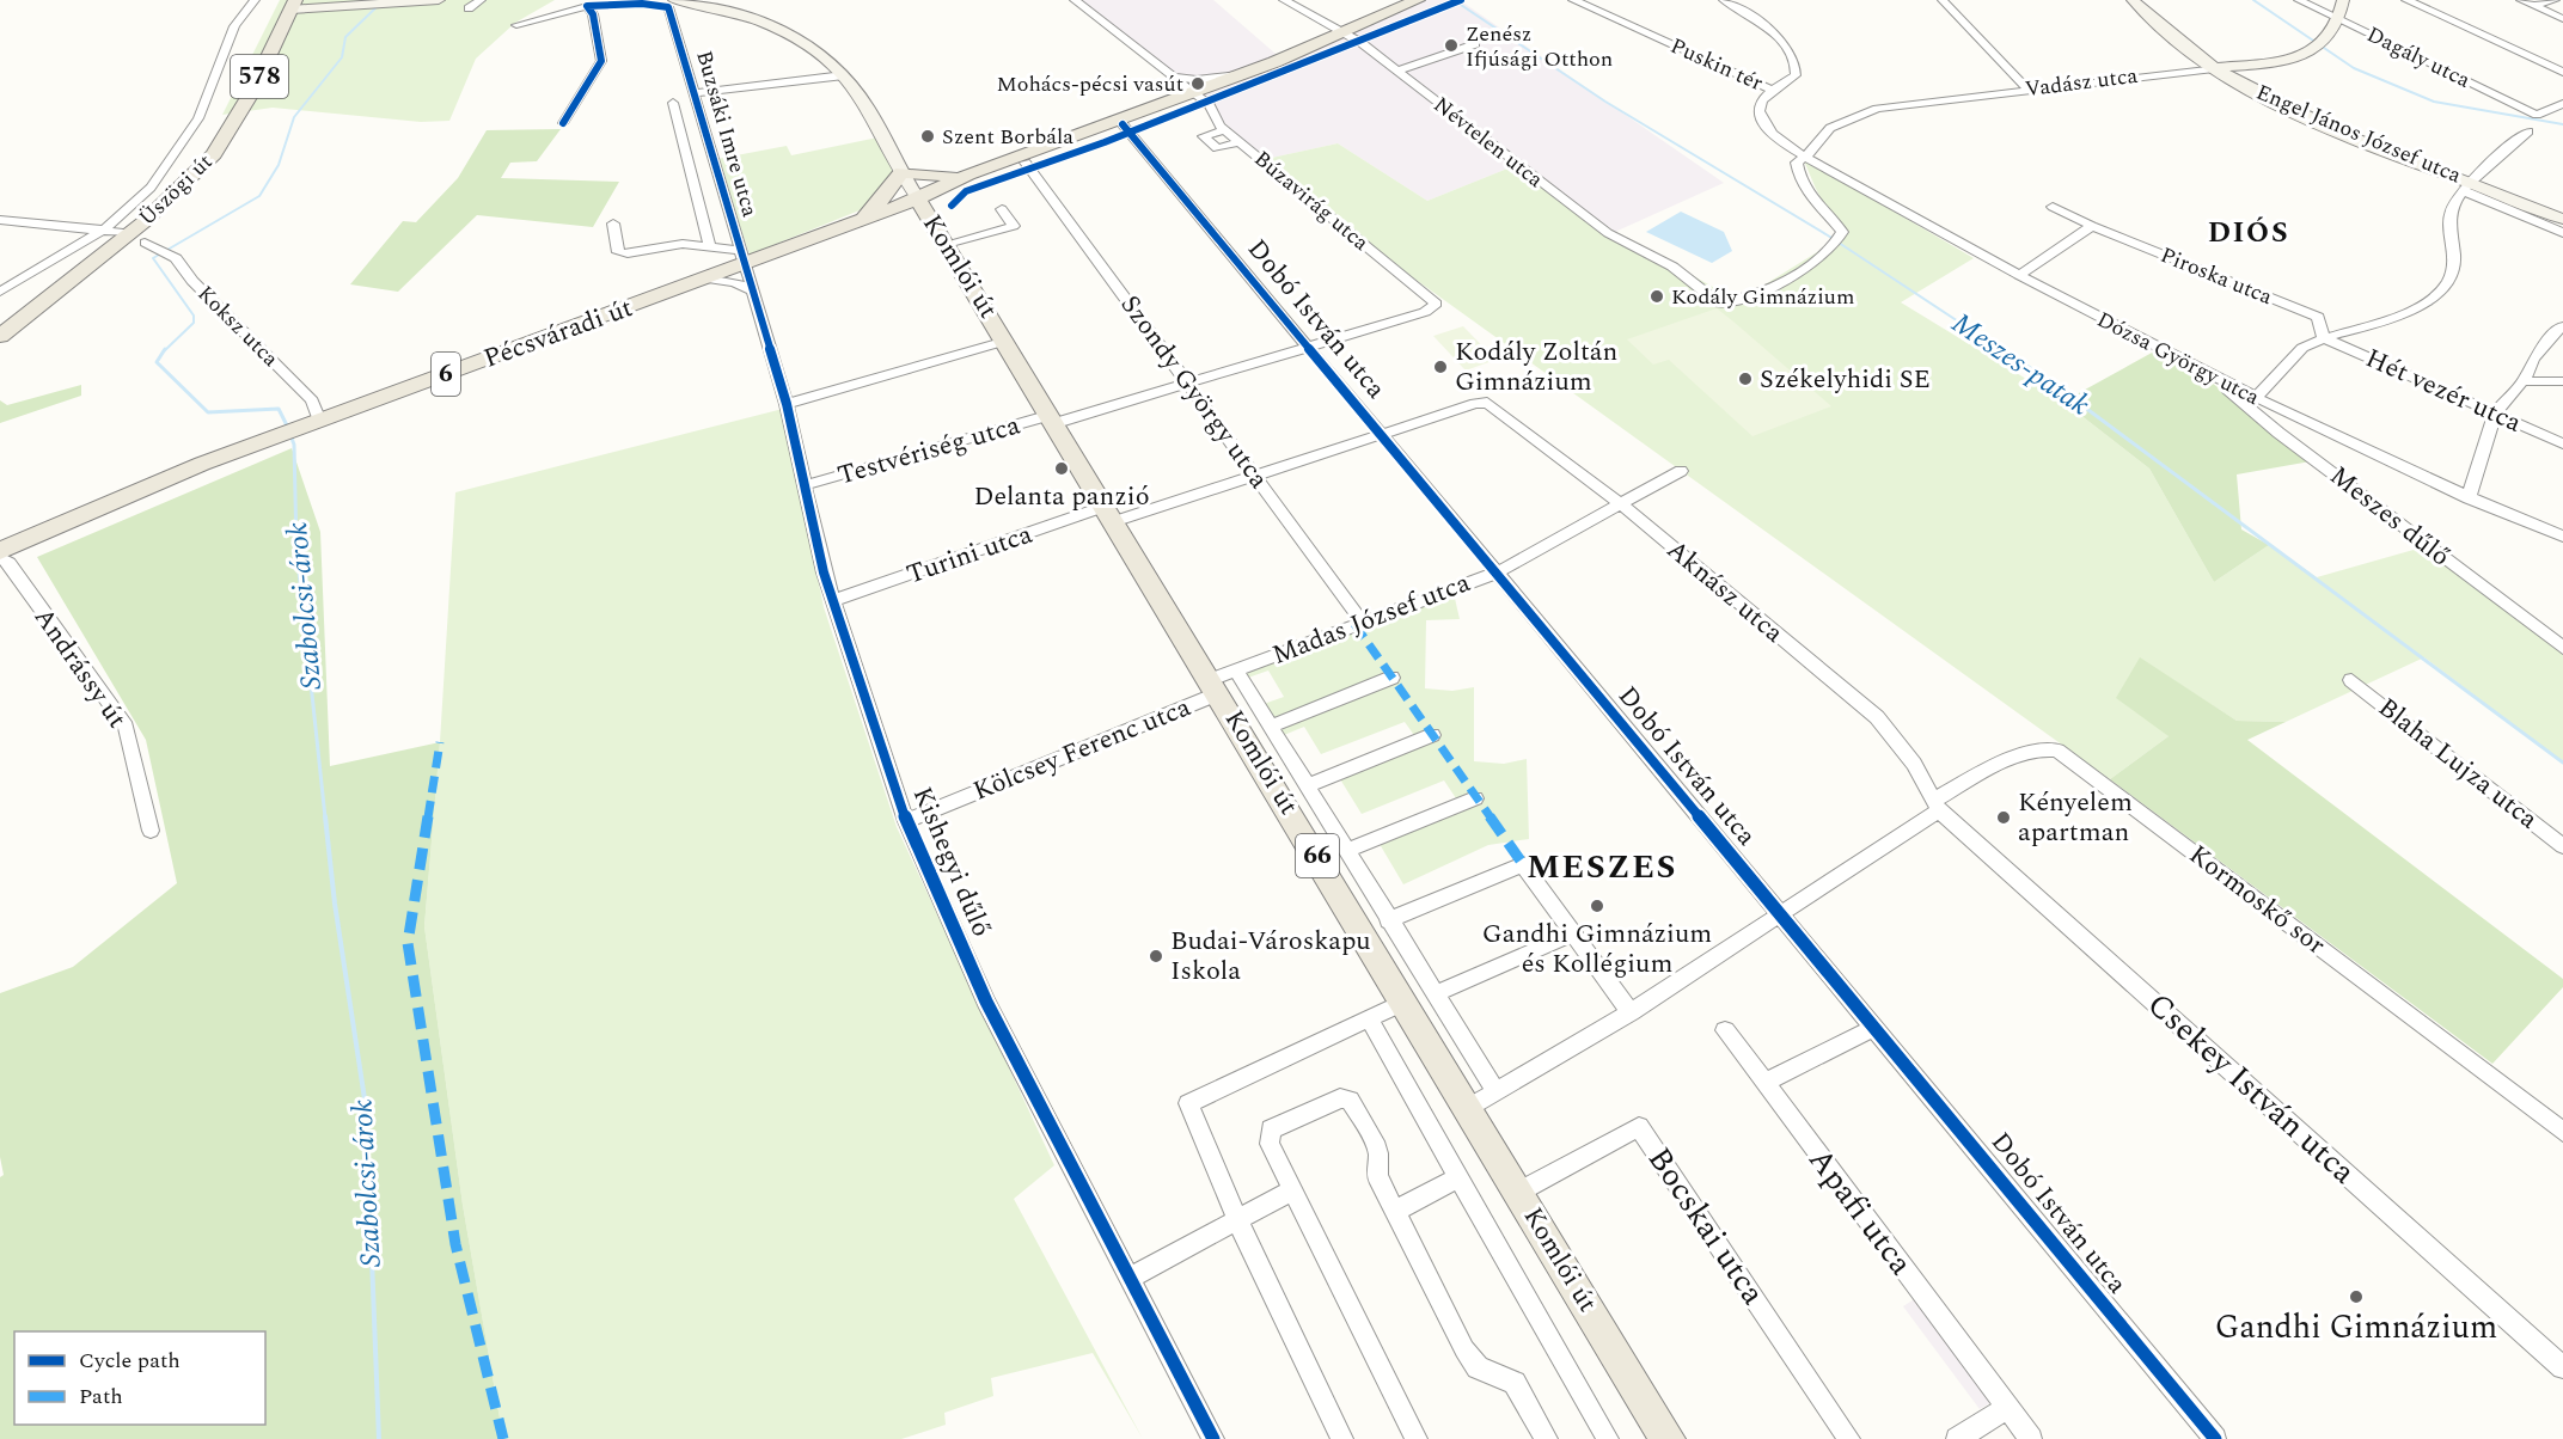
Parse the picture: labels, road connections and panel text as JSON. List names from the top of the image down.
{
  "streets": {
    "main road": [
      "578",
      "Üszögi út",
      "Komlói út",
      "Pécsváradi út",
      "6",
      "66"
    ],
    "street": [
      "Dagály utca",
      "Puskin tér",
      "Vadász utca",
      "Buzsáki Imre utca",
      "Engel János József utca",
      "Névtelen utca",
      "Búzavirág utca",
      "Piroska utca",
      "Dobó István utca",
      "Koksz utca",
      "Dózsa György utca",
      "Hét vezér utca",
      "Szondy György utca",
      "Testvériség utca",
      "Meszes dűlő",
      "Turini utca",
      "Aknász utca",
      "Madas József utca",
      "Andrássy út",
      "Kölcsey Ferenc utca",
      "Blaha Lujza utca",
      "Kishegyi dűlő",
      "Kormoskő sor",
      "Csekey István utca",
      "Apafi utca",
      "Bocskai utca"
    ]
  },
  "crossings": [
    ["Dagály utca", "Vadász utca"],
    ["Puskin tér", "Dózsa György utca"],
    ["Vadász utca", "Engel János József utca"],
    ["Vadász utca", "Névtelen utca"],
    ["Vadász utca", "Dózsa György utca"],
    ["Buzsáki Imre utca", "Pécsváradi út"],
    ["Buzsáki Imre utca", "Kishegyi dűlő"],
    ["Névtelen utca", "Dózsa György utca"],
    ["Névtelen utca", "6"],
    ["Üszögi út", "Koksz utca"],
    ["Búzavirág utca", "6"],
    ["Búzavirág utca", "Testvériség utca"],
    ["Komlói út", "Pécsváradi út"],
    ["Komlói út", "6"],
    ["Komlói út", "Testvériség utca"],
    ["Komlói út", "Turini utca"],
    ["Komlói út", "Madas József utca"],
    ["Komlói út", "Kölcsey Ferenc utca"],
    ["Komlói út", "Kormoskő sor"],
    ["Komlói út", "Bocskai utca"],
    ["Piroska utca", "Hét vezér utca"],
    ["Dobó István utca", "6"],
    ["Dobó István utca", "Testvériség utca"],
    ["Dobó István utca", "Turini utca"],
    ["Dobó István utca", "Madas József utca"],
    ["Dobó István utca", "Kormoskő sor"],
    ["Koksz utca", "Pécsváradi út"],
    ["Pécsváradi út", "6"],
    ["Pécsváradi út", "Andrássy út"],
    ["Pécsváradi út", "Kishegyi dűlő"],
    ["Dózsa György utca", "Meszes dűlő"],
    ["6", "Szondy György utca"],
    ["Szondy György utca", "Testvériség utca"],
    ["Szondy György utca", "Turini utca"],
    ["Szondy György utca", "Madas József utca"],
    ["Testvériség utca", "Kishegyi dűlő"],
    ["Turini utca", "Aknász utca"],
    ["Turini utca", "Kishegyi dűlő"],
    ["Aknász utca", "Madas József utca"],
    ["Aknász utca", "Kormoskő sor"],
    ["Aknász utca", "Csekey István utca"],
    ["Madas József utca", "Kölcsey Ferenc utca"],
    ["Kölcsey Ferenc utca", "Kishegyi dűlő"],
    ["Kormoskő sor", "Csekey István utca"]
  ],
  "districts": ["DIÓS", "MESZES"],
  "water": ["Meszes-patak", "Szabolcsi-árok"],
  "places": [
    "Zenész Ifjúsági Otthon",
    "Mohács-pécsi vasút",
    "Szent Borbála",
    "Kodály Gimnázium",
    "Kodály Zoltán Gimnázium",
    "Székelyhidi SE",
    "Delanta panzió",
    "Kényelem apartman",
    "Gandhi Gimnázium és Kollégium",
    "Budai-Városkapu Iskola",
    "Gandhi Gimnázium"
  ],
  "legend": ["Cycle path", "Path"]
}
